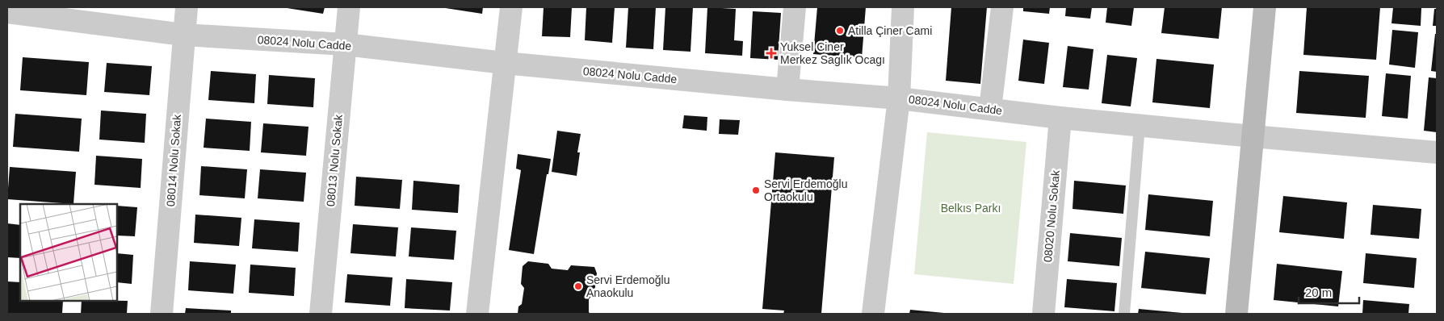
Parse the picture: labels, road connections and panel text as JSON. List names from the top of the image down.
{
  "streets": {
    "street": [
      "08024 Nolu Cadde",
      "08014 Nolu Sokak",
      "08013 Nolu Sokak",
      "08020 Nolu Sokak"
    ]
  },
  "crossings": [
    ["08024 Nolu Cadde", "08014 Nolu Sokak"],
    ["08024 Nolu Cadde", "08013 Nolu Sokak"],
    ["08024 Nolu Cadde", "08020 Nolu Sokak"]
  ],
  "parks": ["Belkıs Parkı"],
  "places": {
    "other": ["Atilla Çiner Cami", "Servi Erdemoğlu Ortaokulu", "Servi Erdemoğlu Anaokulu"],
    "health": ["Yuksel Ciner Merkez Saglık Ocagı"]
  },
  "scale_bar": "20 m"
}
